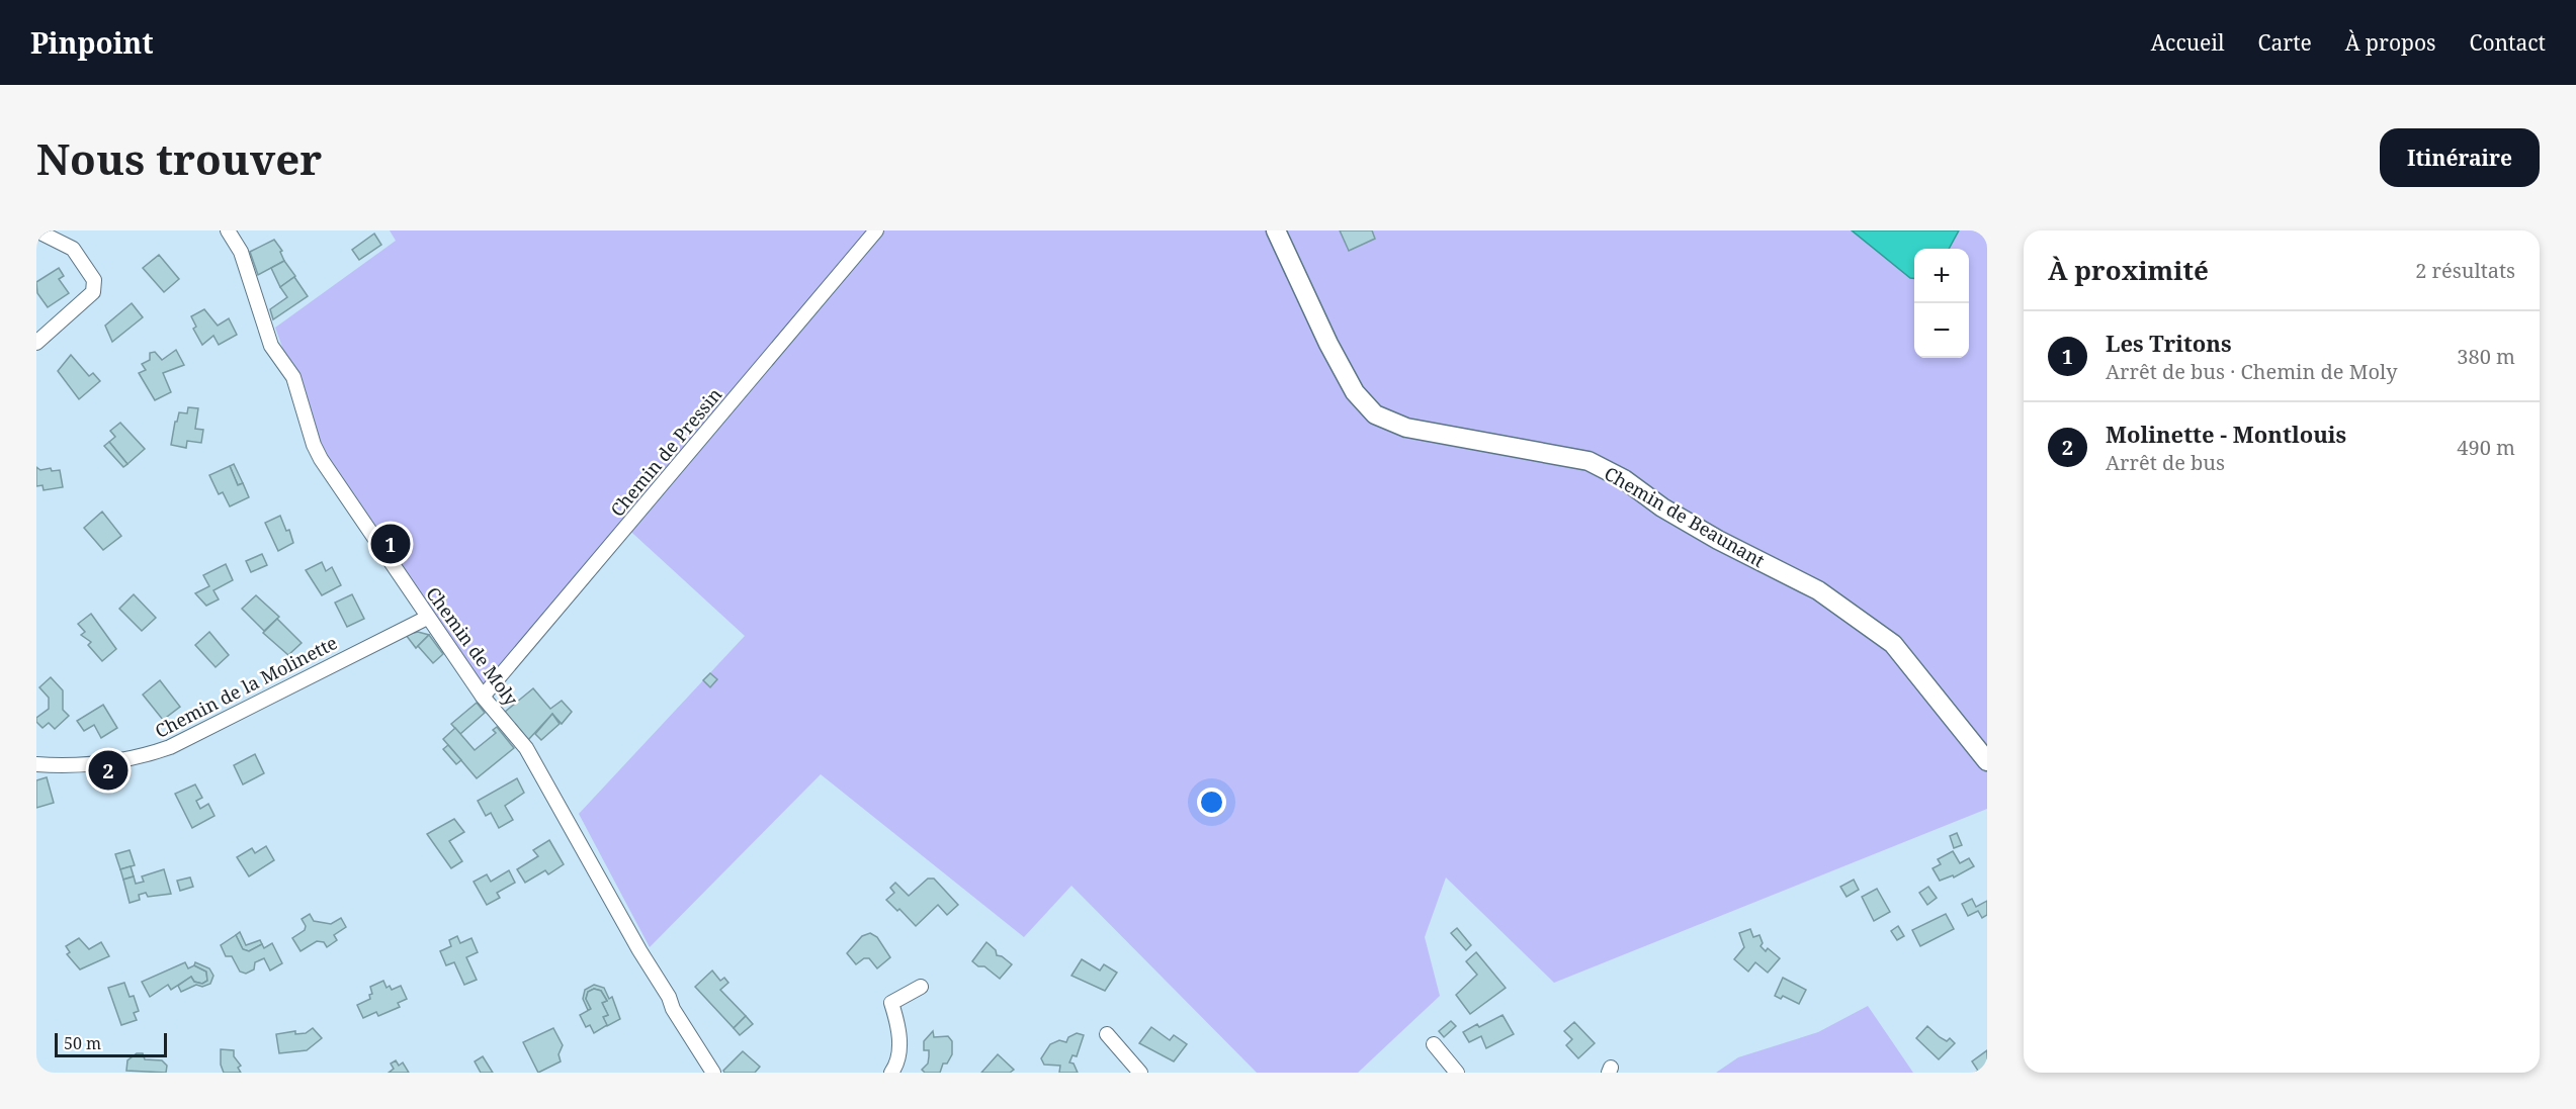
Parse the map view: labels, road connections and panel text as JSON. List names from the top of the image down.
{
  "streets": {
    "street": [
      "Chemin de Pressin",
      "Chemin de Beaunant",
      "Chemin de Moly",
      "Chemin de la Molinette"
    ]
  },
  "crossings": [
    ["Chemin de Pressin", "Chemin de Moly"],
    ["Chemin de Moly", "Chemin de la Molinette"]
  ],
  "scale_bar": "50 m",
  "page": {
    "header": "Pinpoint",
    "nav": [
      "Accueil",
      "Carte",
      "À propos",
      "Contact"
    ],
    "buttons": "Itinéraire",
    "title": "Nous trouver",
    "heading": ["À proximité", "2 résultats"],
    "map_buttons": ["+", "−"],
    "list": [
      {
        "mark": "1",
        "name": "Les Tritons",
        "note": "Arrêt de bus · Chemin de Moly",
        "value": "380 m"
      },
      {
        "mark": "2",
        "name": "Molinette - Montlouis",
        "note": "Arrêt de bus",
        "value": "490 m"
      }
    ],
    "pins": ["1", "2"],
    "scale": "50 m"
  }
}
